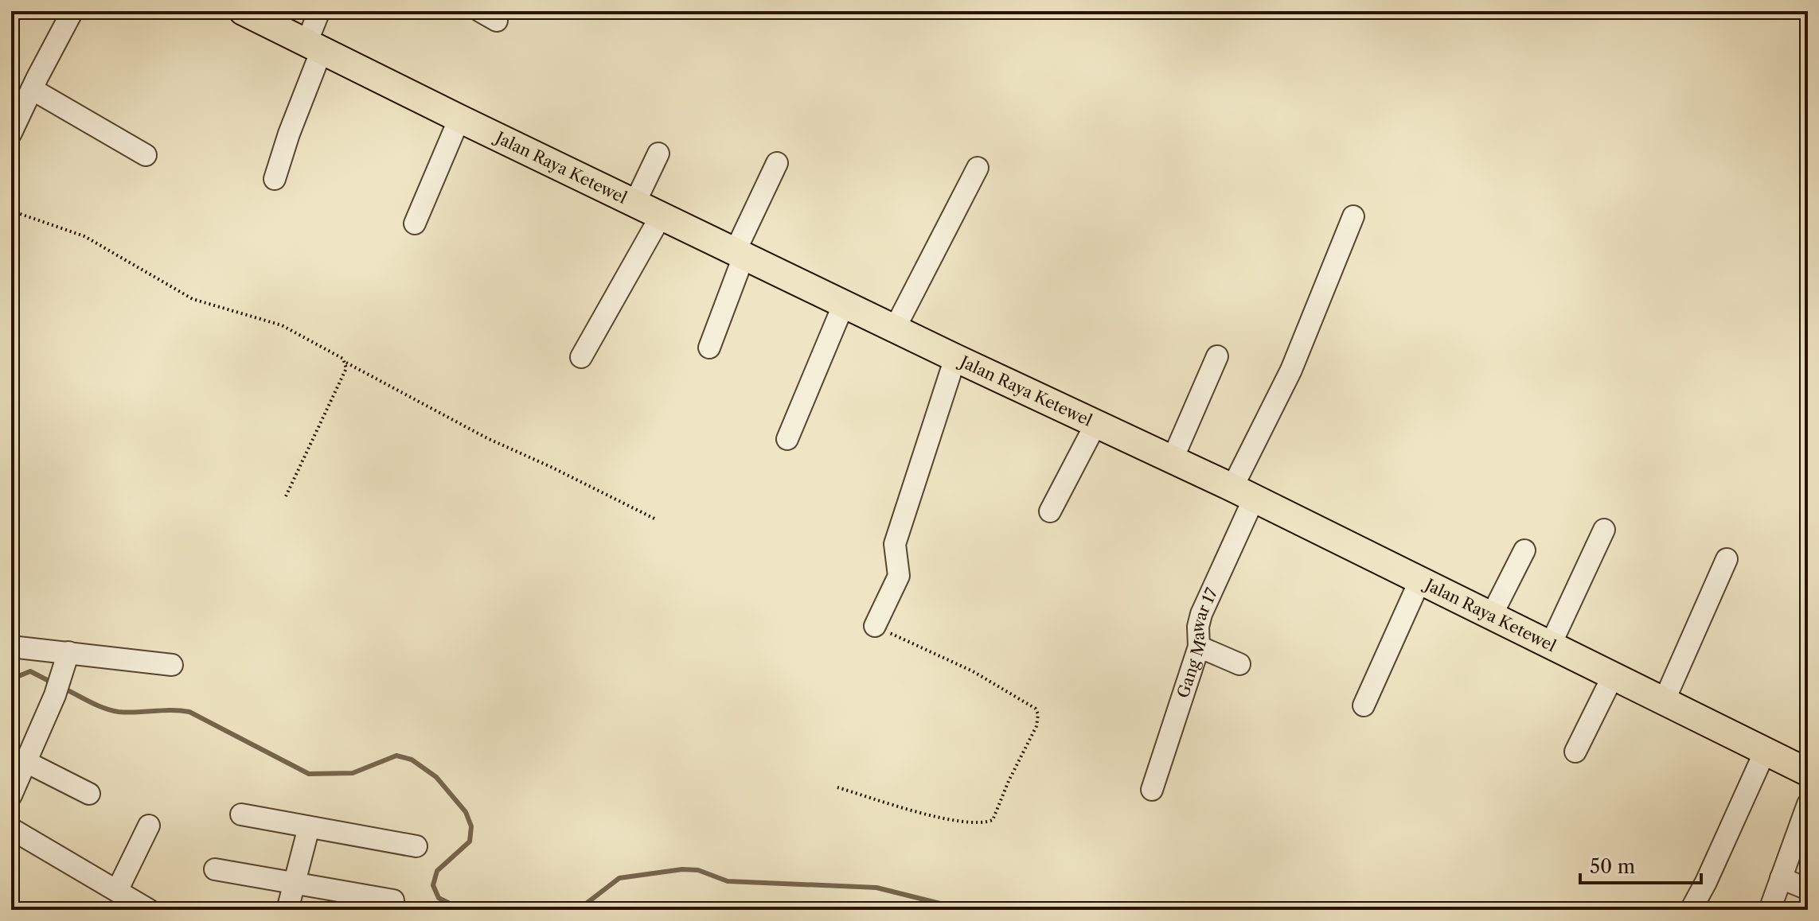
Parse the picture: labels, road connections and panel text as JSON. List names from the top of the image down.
{
  "streets": {
    "main road": ["Jalan Raya Ketewel"],
    "street": ["Gang Mawar 17"]
  },
  "crossings": [
    ["Jalan Raya Ketewel", "Gang Mawar 17"]
  ],
  "scale_bar": "50 m"
}
